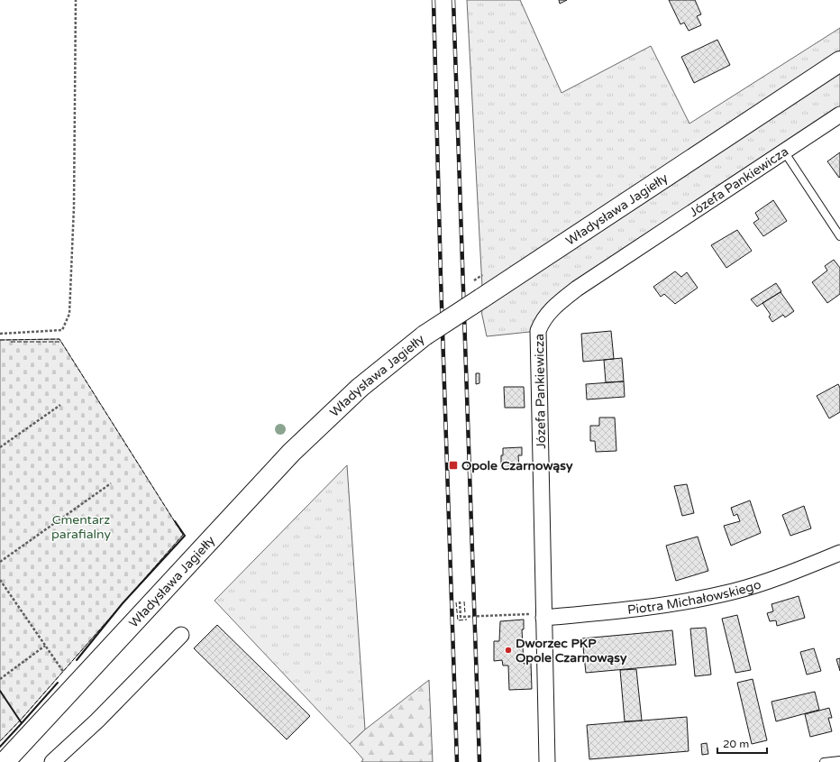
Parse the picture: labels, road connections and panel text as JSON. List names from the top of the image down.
{
  "streets": {
    "street": ["Józefa Pankiewicza", "Władysława Jagiełły", "Piotra Michałowskiego"]
  },
  "crossings": [
    ["Józefa Pankiewicza", "Piotra Michałowskiego"]
  ],
  "parks": ["Cmentarz parafialny"],
  "places": {
    "transit": ["Opole Czarnowąsy"],
    "other": ["Dworzec PKP Opole Czarnowąsy"]
  },
  "scale_bar": "20 m"
}
